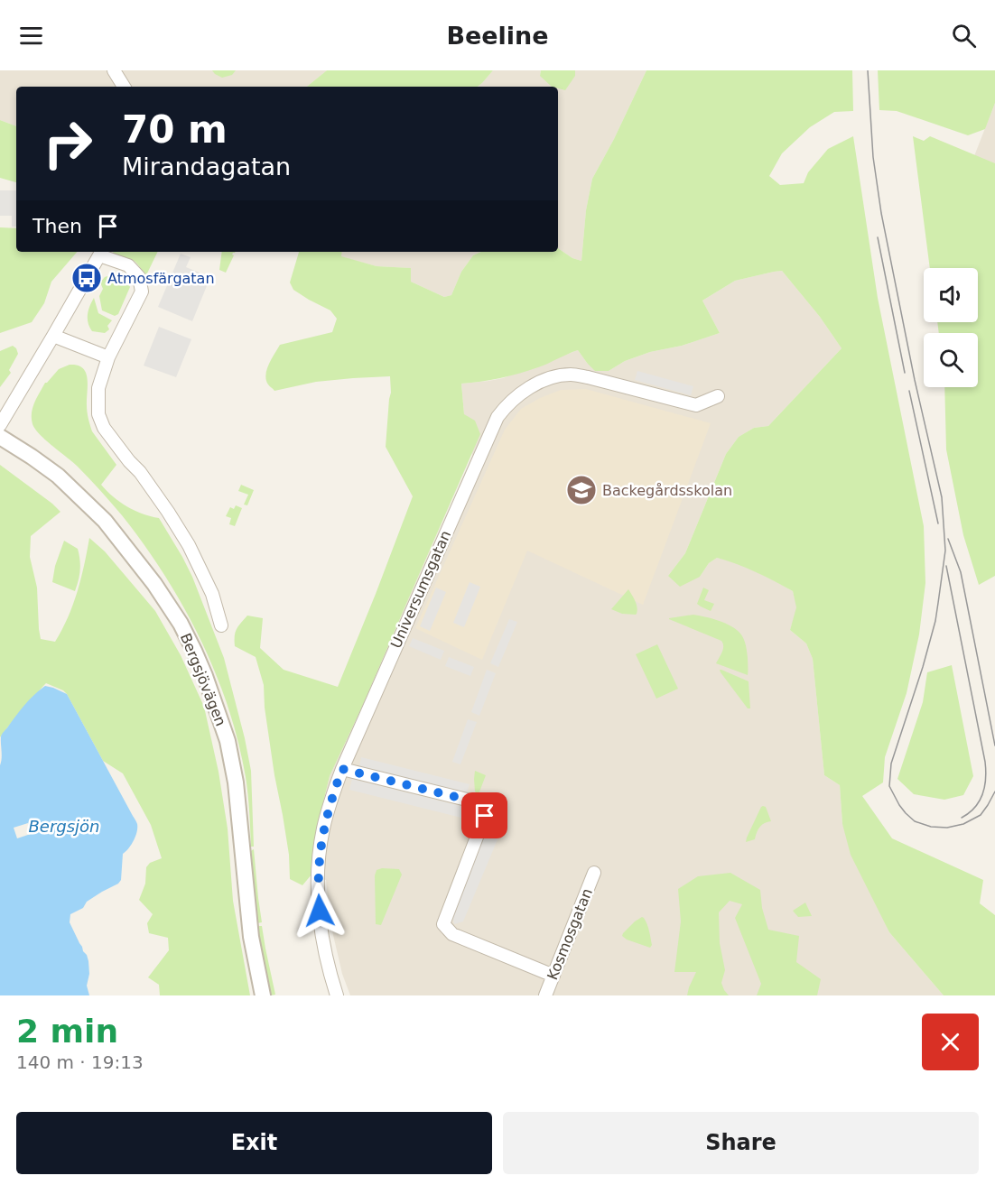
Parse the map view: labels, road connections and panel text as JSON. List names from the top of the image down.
{
  "streets": {
    "street": ["Universumsgatan", "Bergsjövägen", "Kosmosgatan"]
  },
  "water": ["Bergsjön"],
  "places": {
    "bus stop": ["Atmosfärgatan"],
    "school or university": ["Backegårdsskolan"]
  },
  "page": {
    "header": "Beeline",
    "turn": ["70 m", "Mirandagatan"],
    "then": "Then",
    "heading": ["2 min", "140 m · 19:13"],
    "buttons": ["Exit", "Share"]
  }
}
